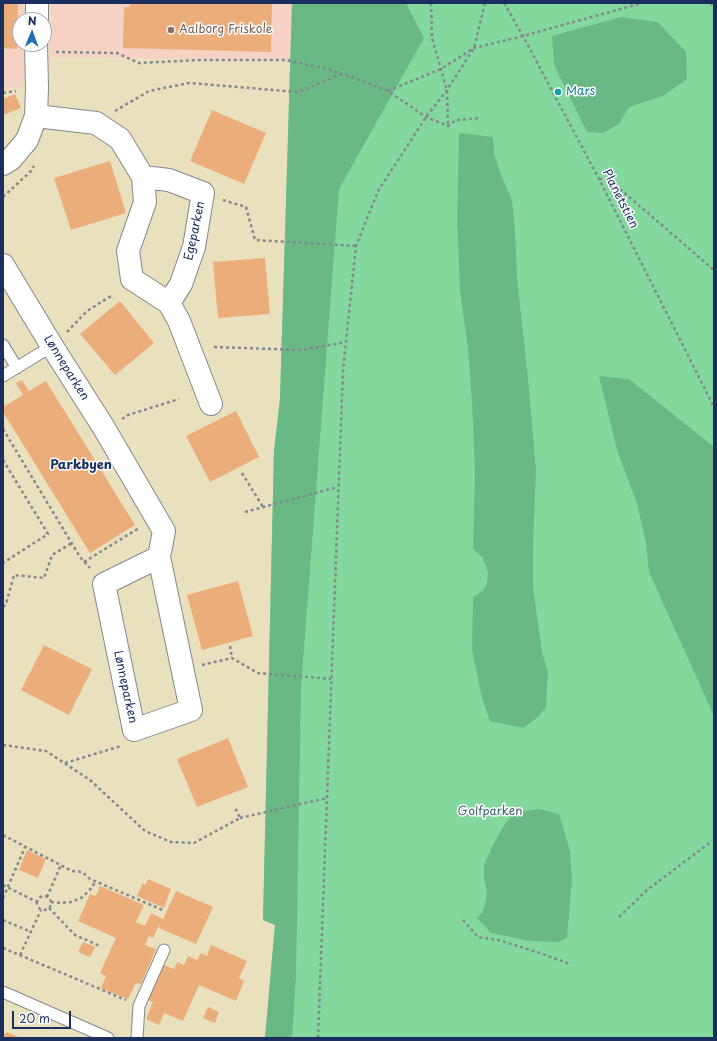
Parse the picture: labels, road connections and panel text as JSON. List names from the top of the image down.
{
  "streets": {
    "street": ["Egeparken", "Lønneparken"],
    "path": ["Planetstien"]
  },
  "districts": ["Parkbyen"],
  "parks": ["Golfparken"],
  "places": ["Aalborg Friskole", "Mars"],
  "scale_bar": "20 m",
  "north": "top"
}
